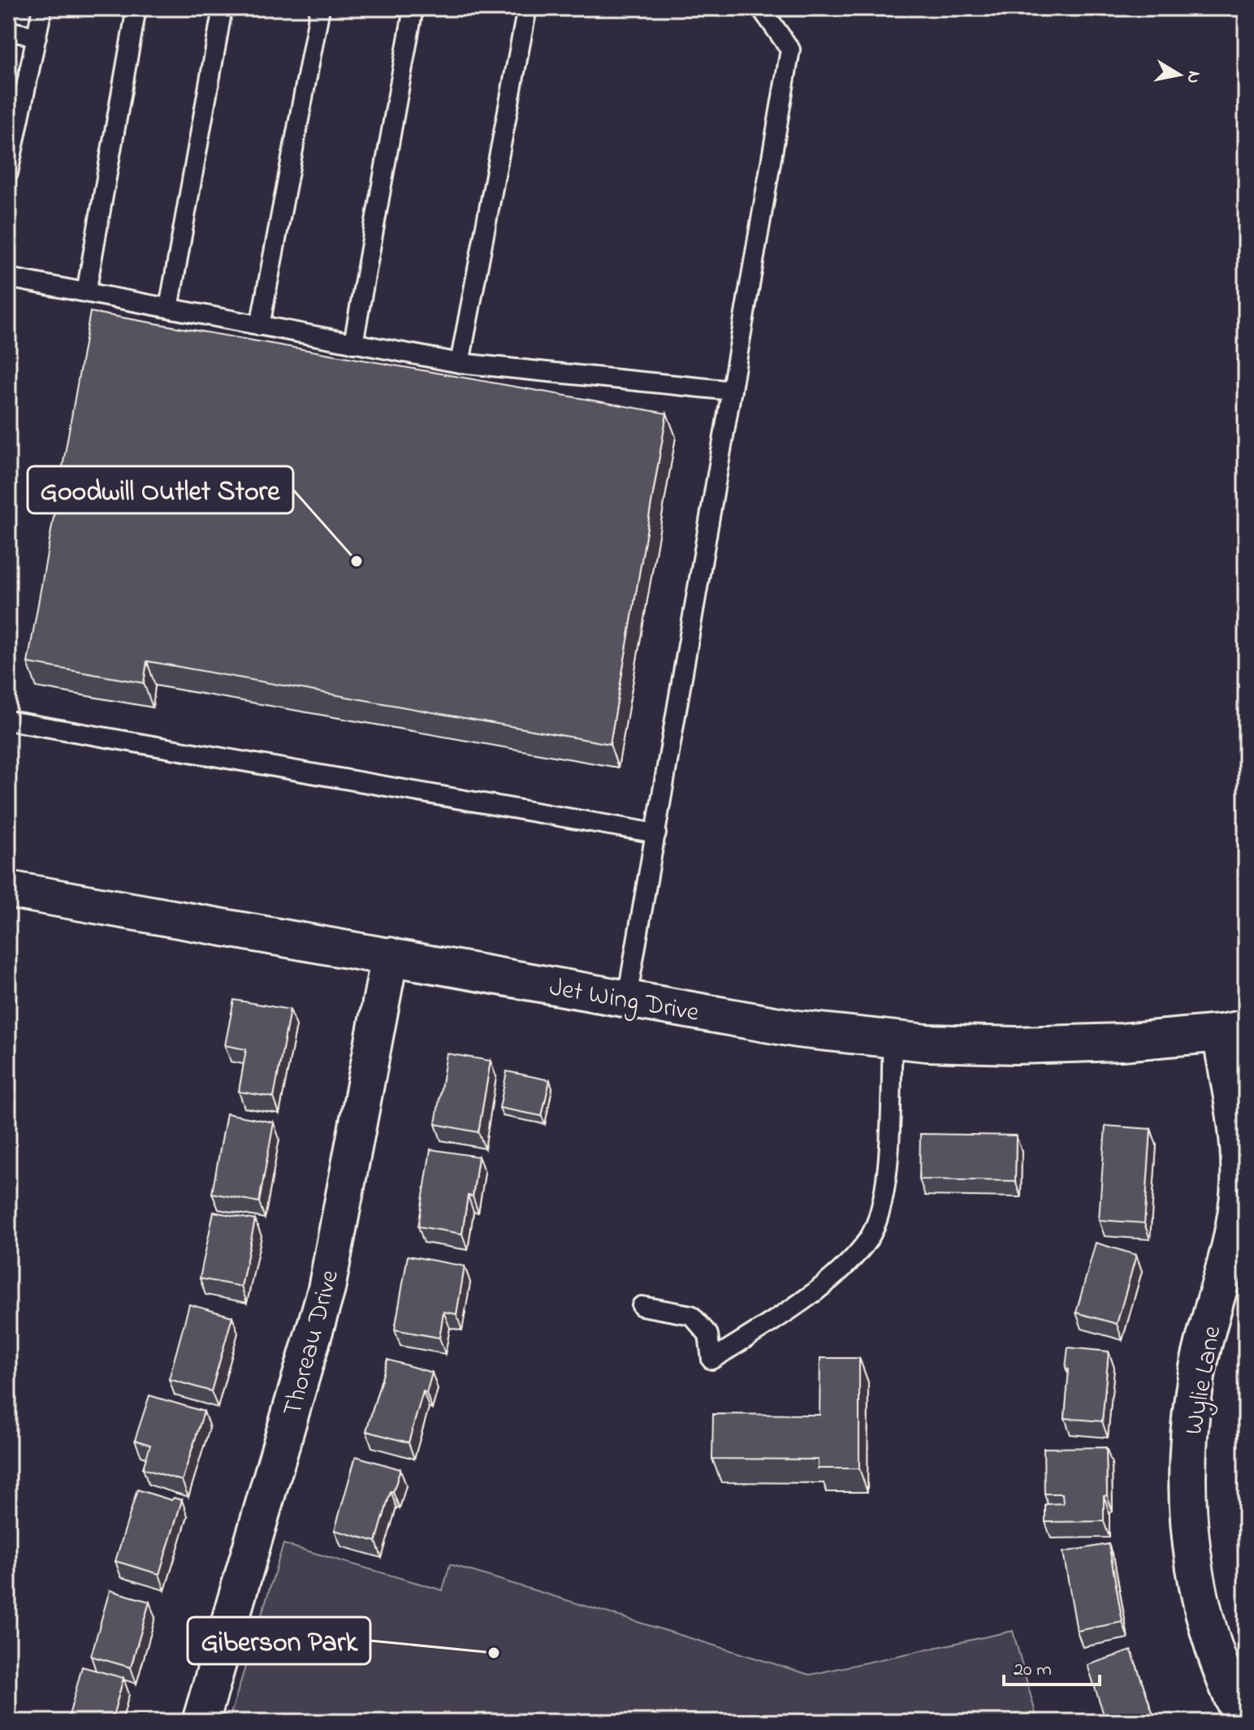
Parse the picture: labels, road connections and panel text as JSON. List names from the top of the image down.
{
  "streets": {
    "street": ["Jet Wing Drive", "Thoreau Drive", "Wylie Lane"]
  },
  "crossings": [
    ["Jet Wing Drive", "Thoreau Drive"],
    ["Jet Wing Drive", "Wylie Lane"]
  ],
  "places": ["Goodwill Outlet Store", "Giberson Park"],
  "scale_bar": "20 m",
  "north": "right"
}
